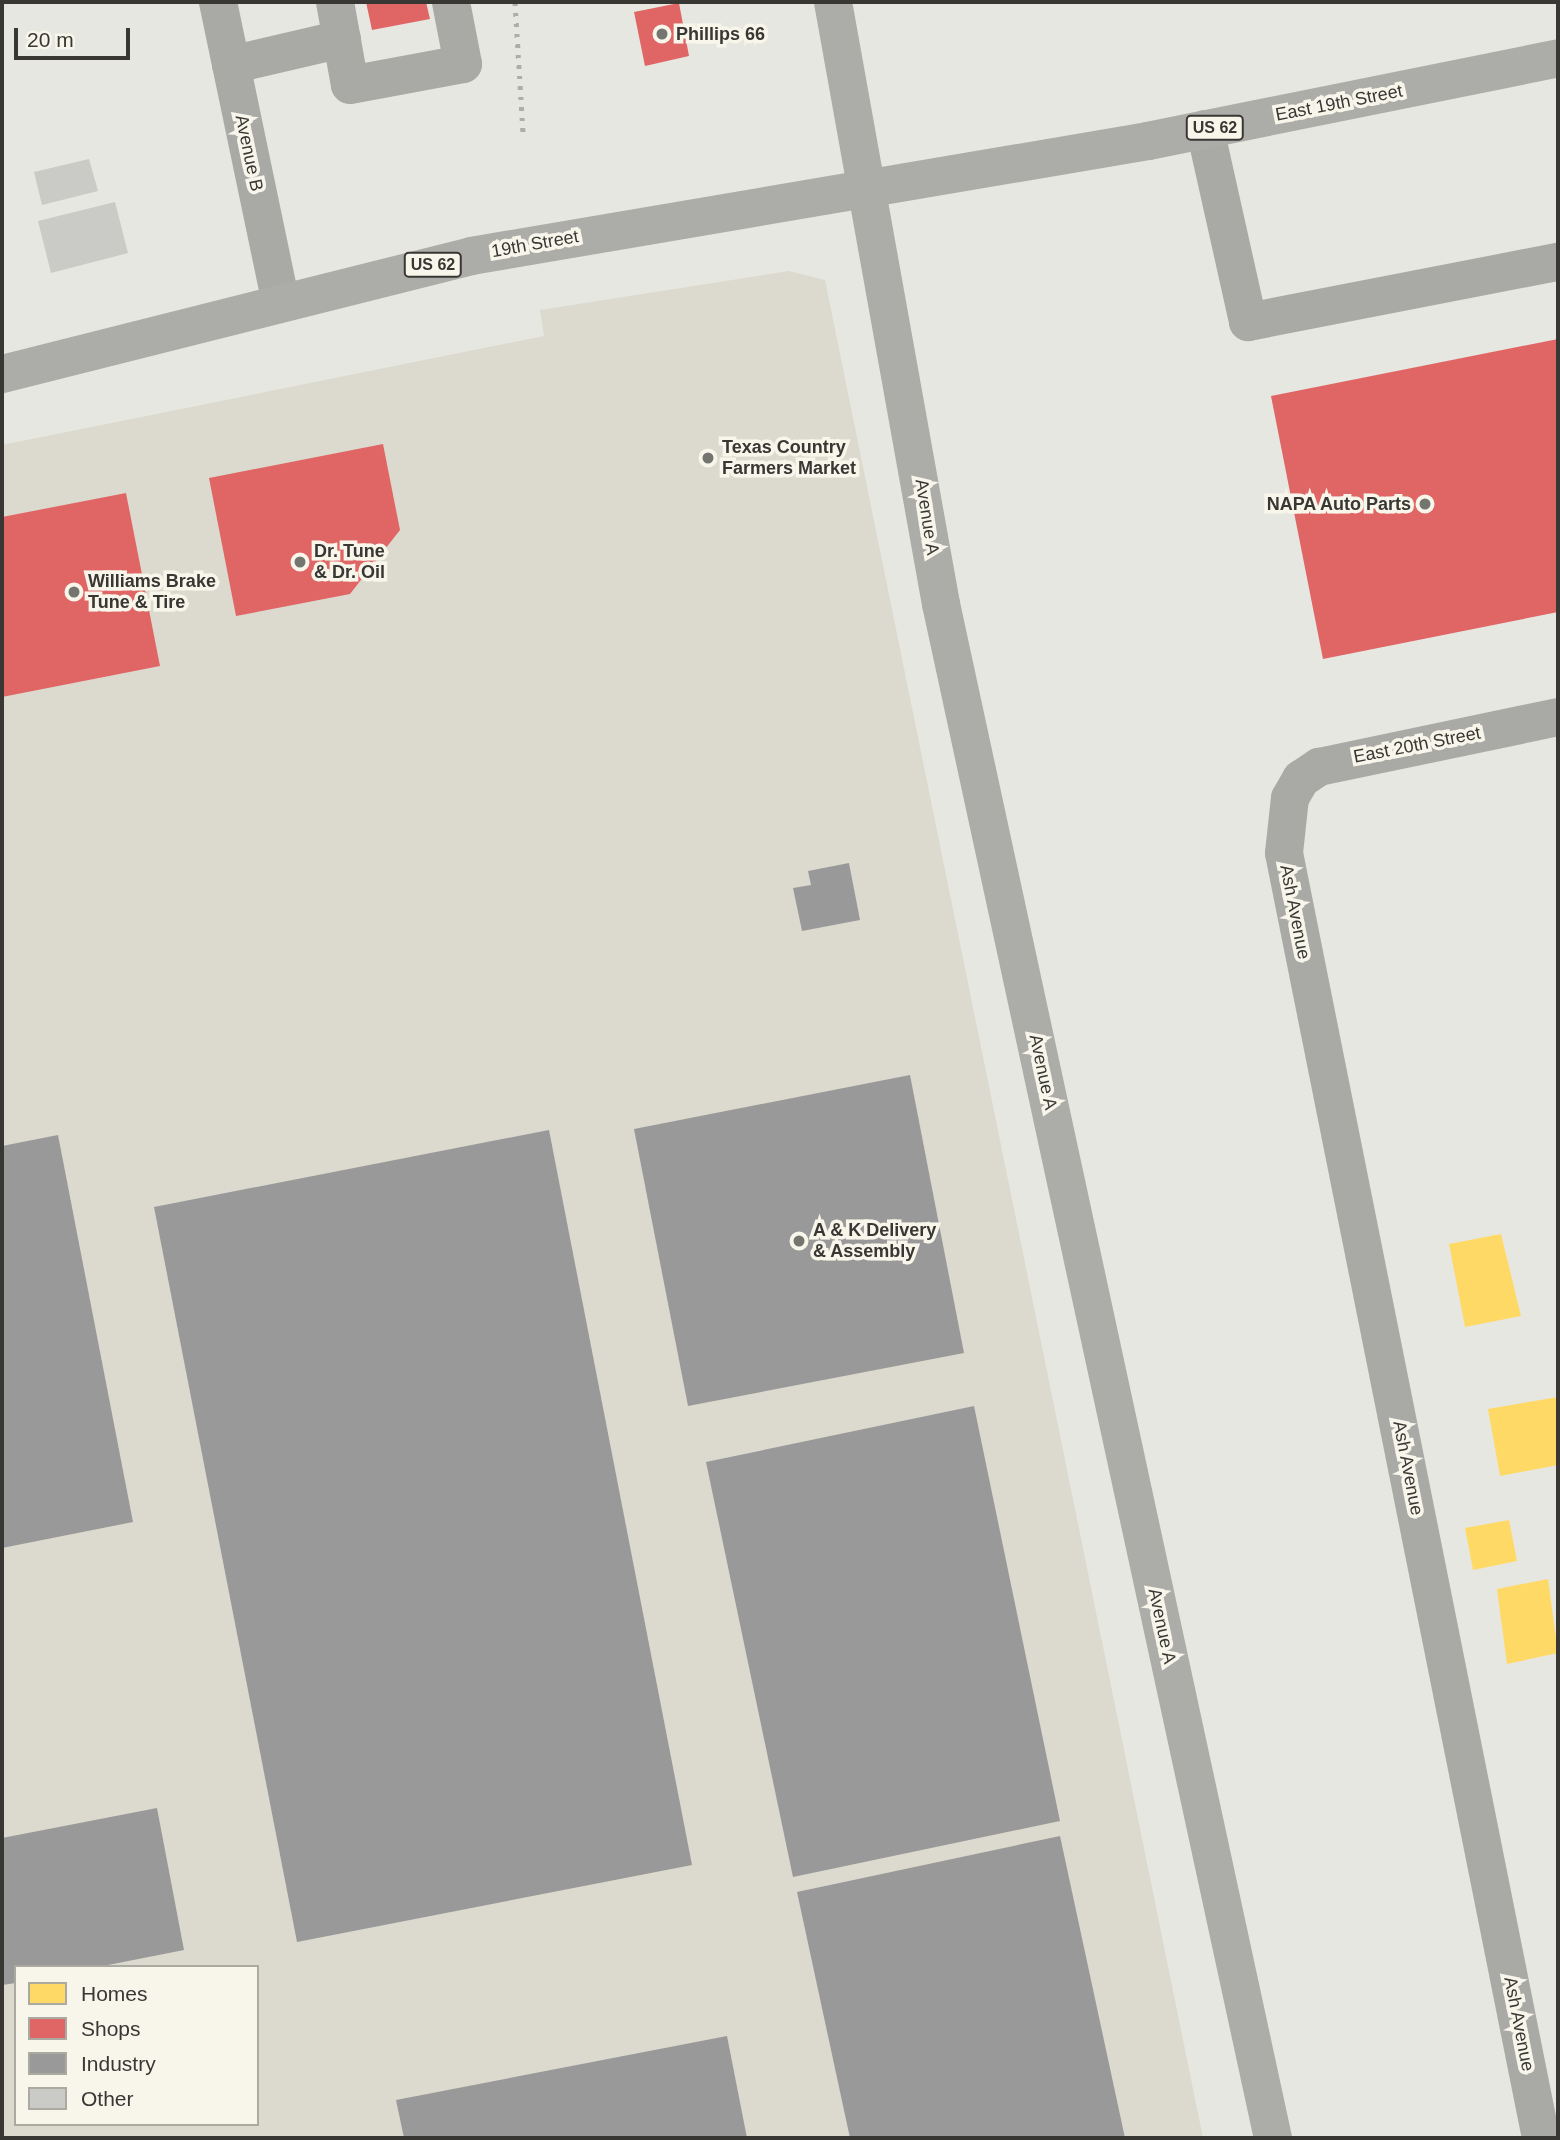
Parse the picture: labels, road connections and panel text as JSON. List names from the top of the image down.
{
  "streets": {
    "main road": [
      "East 19th Street",
      "US 62",
      "19th Street",
      "Avenue A"
    ],
    "street": ["Avenue B", "East 20th Street", "Ash Avenue"]
  },
  "crossings": [
    ["East 19th Street", "19th Street"],
    ["East 19th Street", "Avenue A"],
    ["Avenue B", "19th Street"],
    ["19th Street", "Avenue A"],
    ["East 20th Street", "Ash Avenue"]
  ],
  "places": [
    "Phillips 66",
    "Texas Country Farmers Market",
    "NAPA Auto Parts",
    "Dr. Tune & Dr. Oil",
    "Williams Brake Tune & Tire",
    "A & K Delivery & Assembly"
  ],
  "legend": [
    "Homes",
    "Shops",
    "Industry",
    "Other"
  ],
  "scale_bar": "20 m"
}
